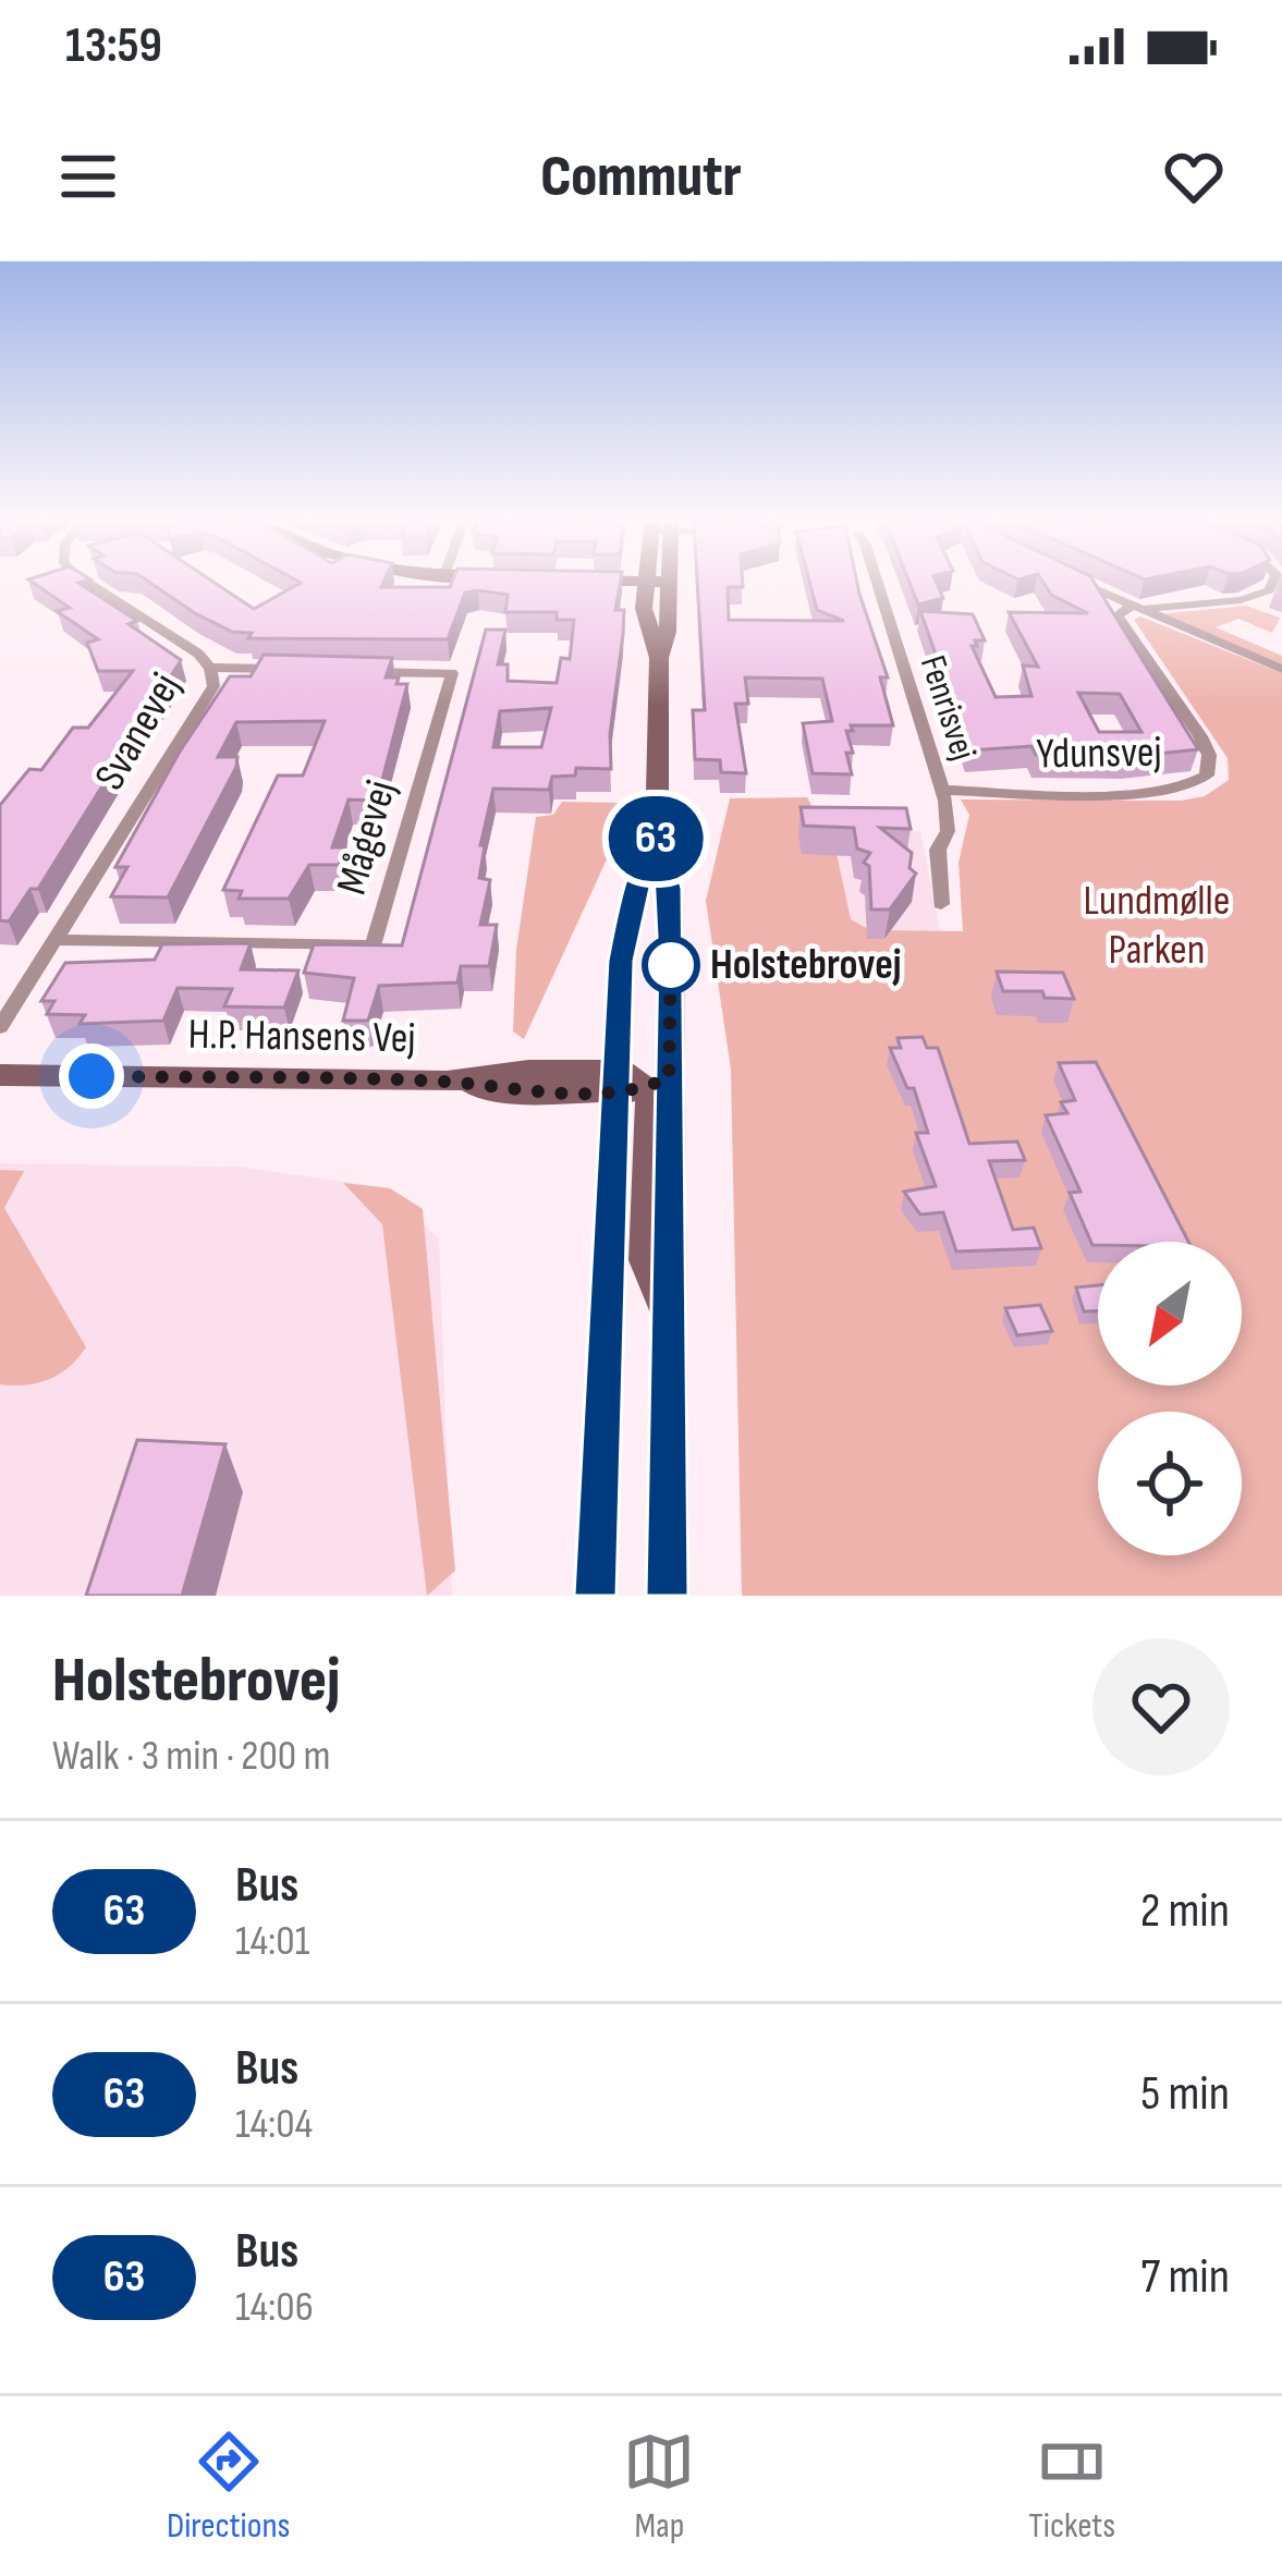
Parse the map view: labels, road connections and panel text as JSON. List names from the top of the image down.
{
  "streets": {
    "main road": ["H.P. Hansens Vej"],
    "street": [
      "Fenrisvej",
      "Svanevej",
      "Ydunsvej",
      "Mågevej"
    ]
  },
  "crossings": [
    ["Fenrisvej", "Ydunsvej"],
    ["Svanevej", "Mågevej"]
  ],
  "parks": ["Lundmølle Parken"],
  "places": ["Holstebrovej"],
  "lines": ["bus line 63"],
  "north": "bottom left",
  "page": {
    "status": "13:59",
    "header": "Commutr",
    "on_map": "63",
    "heading": ["Holstebrovej", "Walk · 3 min · 200 m"],
    "list": [
      {
        "mark": "63",
        "name": "Bus",
        "note": "14:01",
        "value": "2 min"
      },
      {
        "mark": "63",
        "name": "Bus",
        "note": "14:04",
        "value": "5 min"
      },
      {
        "mark": "63",
        "name": "Bus",
        "note": "14:06",
        "value": "7 min"
      }
    ],
    "tabs": ["Directions", "Map", "Tickets"]
  }
}
